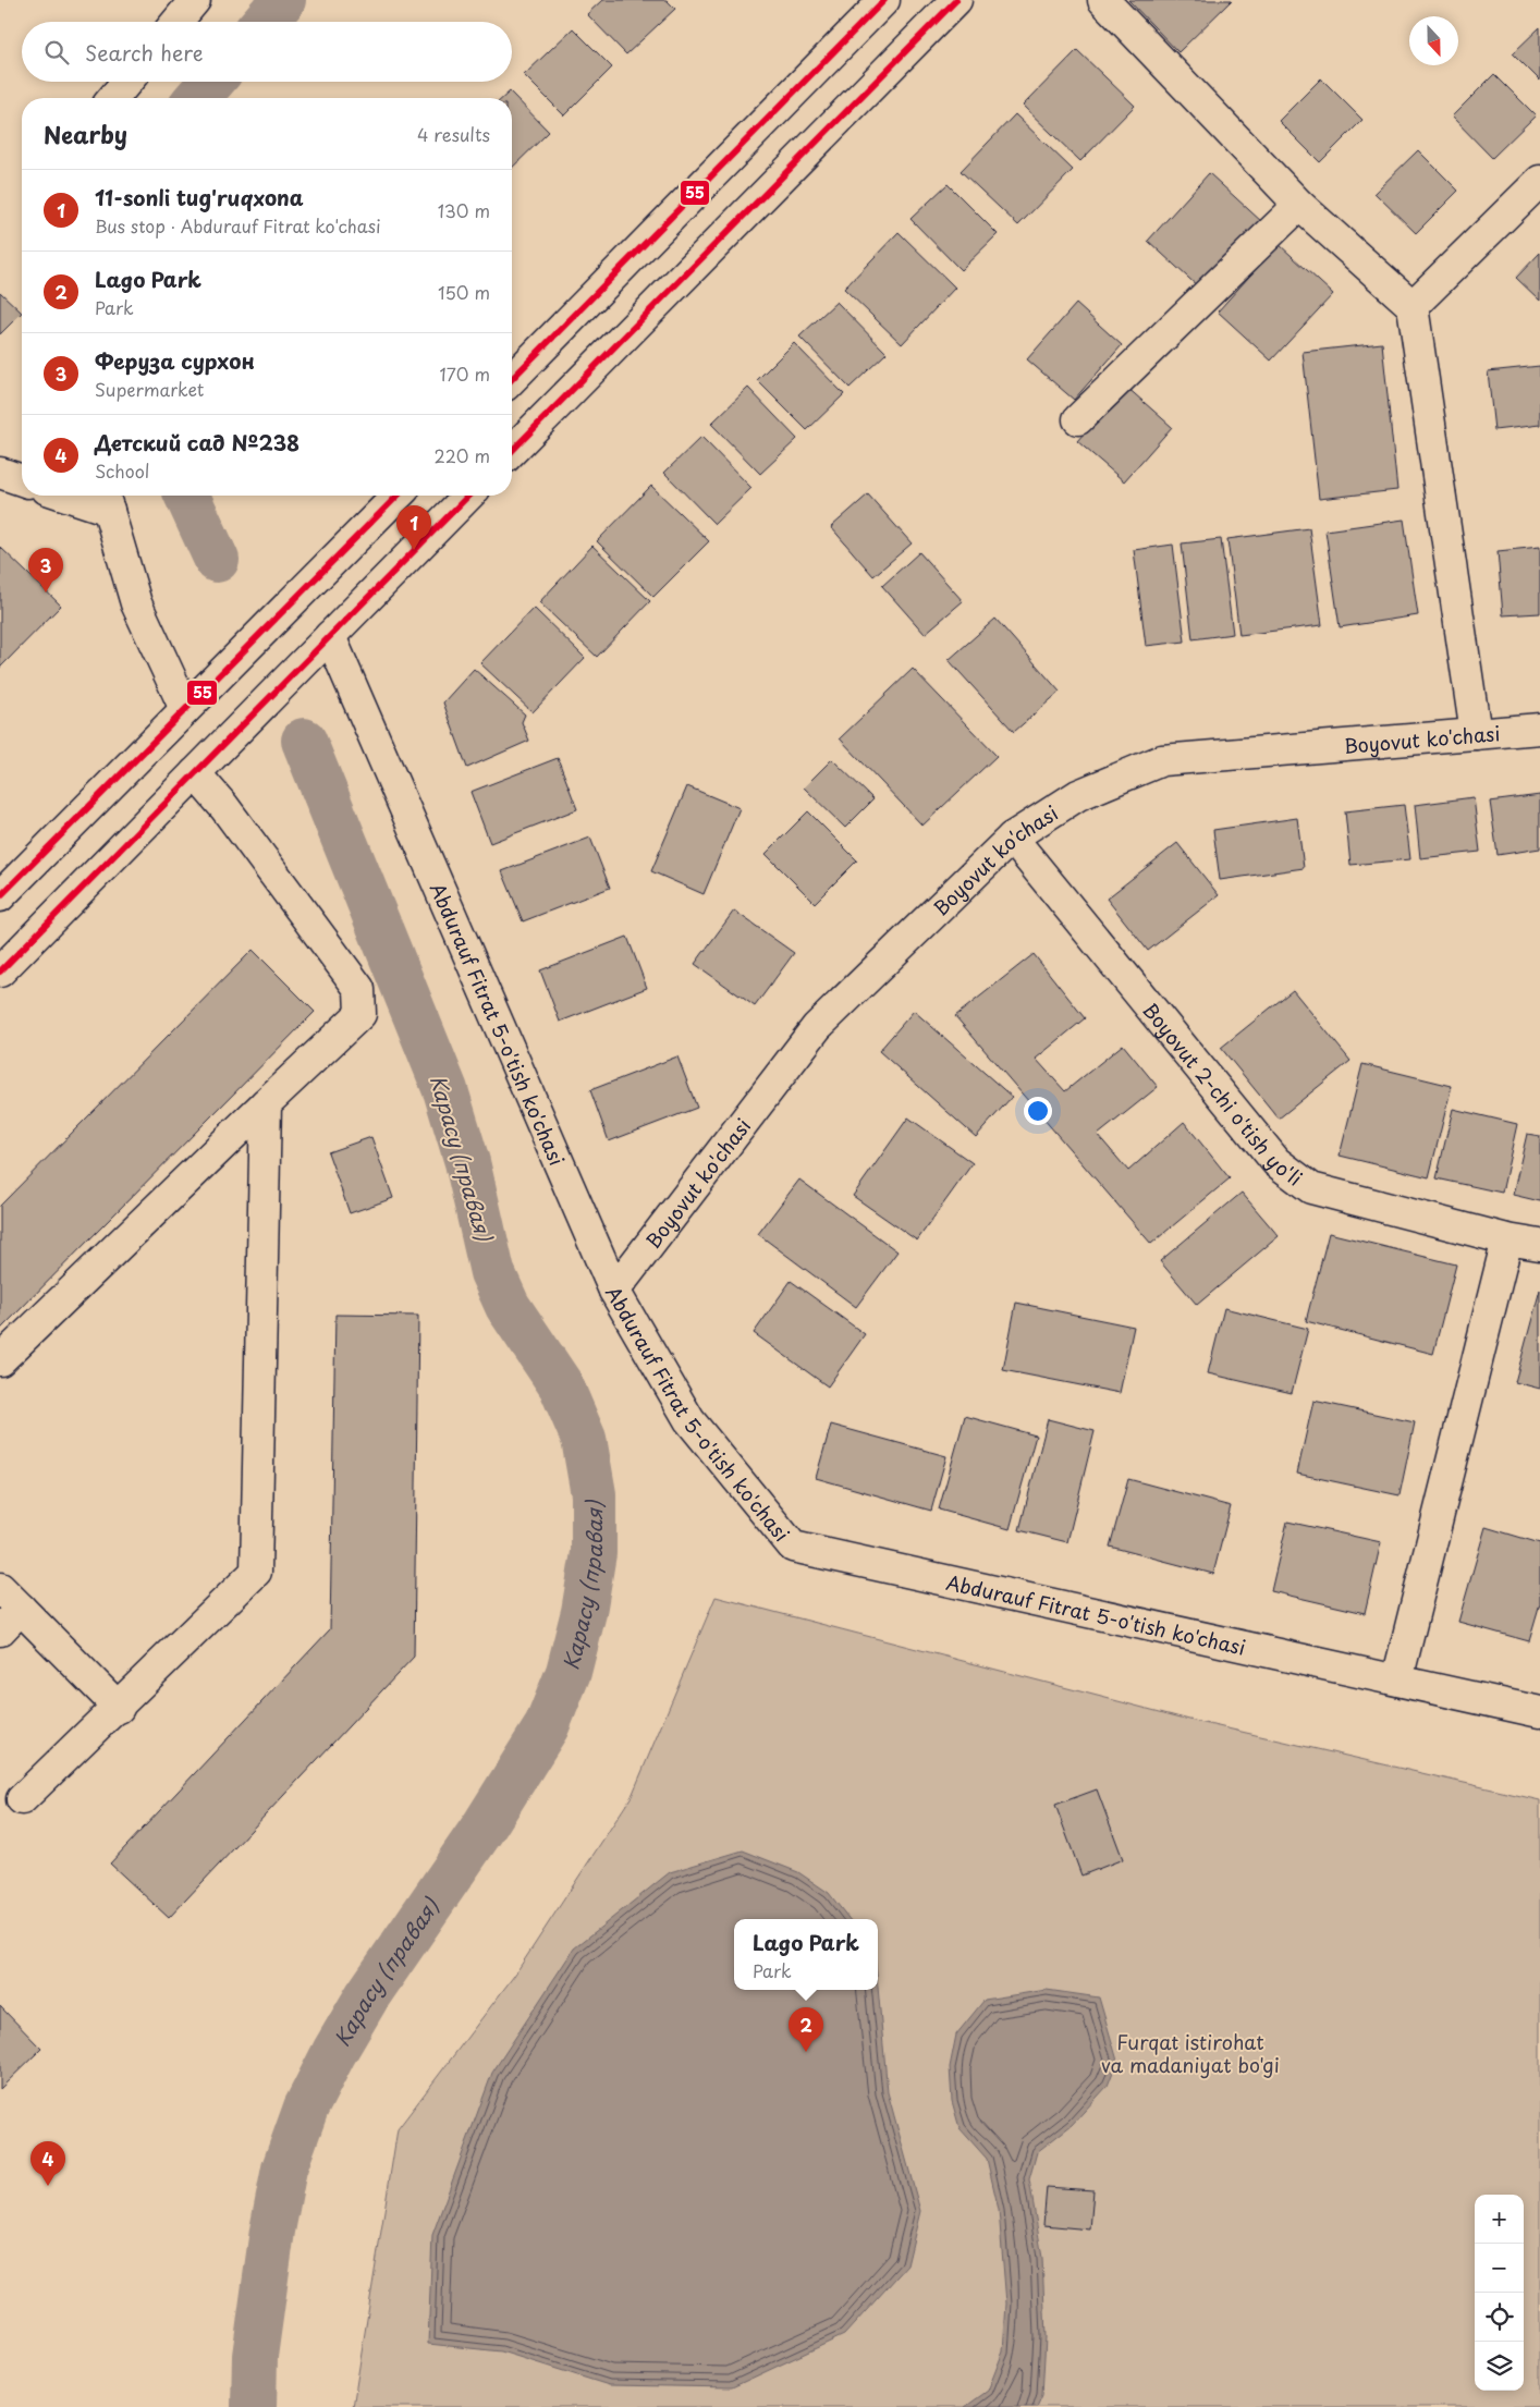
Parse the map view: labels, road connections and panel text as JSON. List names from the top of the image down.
{
  "streets": {
    "street": ["Boyovut ko'chasi", "Abdurauf Fitrat 5-o'tish ko'chasi", "Boyovut 2-chi o'tish yo'li"]
  },
  "crossings": [
    ["Boyovut ko'chasi", "Abdurauf Fitrat 5-o'tish ko'chasi"],
    ["Boyovut ko'chasi", "Boyovut 2-chi o'tish yo'li"]
  ],
  "water": ["Карасу (правая)"],
  "parks": ["Furqat istirohat va madaniyat bo'gi"],
  "lines": ["transit line 55"],
  "north": "bottom",
  "page": {
    "search": "Search here",
    "heading": ["Nearby", "4 results"],
    "list": [
      {
        "mark": "1",
        "name": "11-sonli tug'ruqxona",
        "note": "Bus stop · Abdurauf Fitrat ko'chasi",
        "value": "130 m"
      },
      {
        "mark": "2",
        "name": "Lago Park",
        "note": "Park",
        "value": "150 m"
      },
      {
        "mark": "3",
        "name": "Феруза сурхон",
        "note": "Supermarket",
        "value": "170 m"
      },
      {
        "mark": "4",
        "name": "Детский сад №238",
        "note": "School",
        "value": "220 m"
      }
    ],
    "pins": [
      "1",
      "3",
      "2",
      "4"
    ],
    "popup": ["Lago Park", "Park"],
    "map_buttons": ["+", "−"]
  }
}
